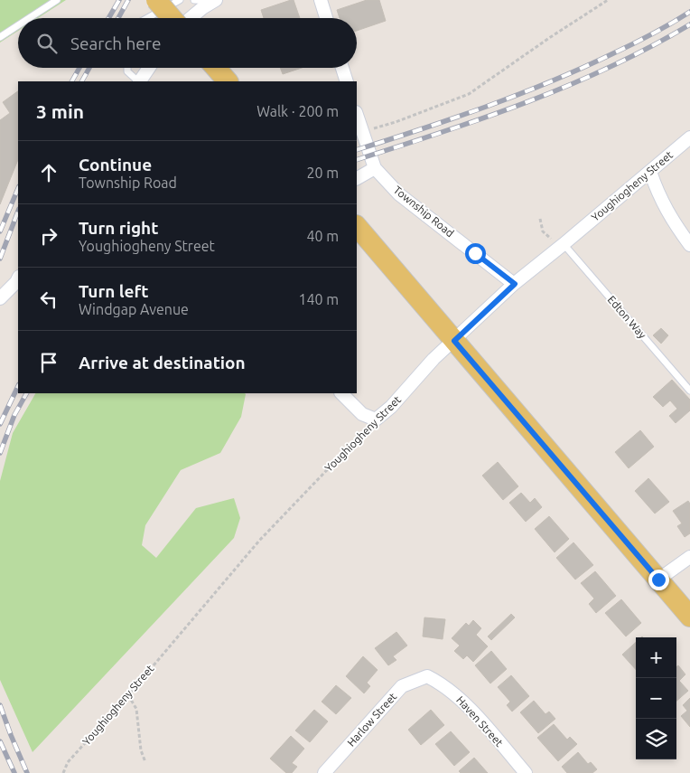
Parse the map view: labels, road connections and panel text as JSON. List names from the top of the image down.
{
  "streets": {
    "street": [
      "Youghiogheny Street",
      "Township Road",
      "Harlow Street",
      "Haven Street"
    ],
    "lane": ["Edton Way"]
  },
  "crossings": [
    ["Youghiogheny Street", "Township Road"],
    ["Youghiogheny Street", "Edton Way"],
    ["Harlow Street", "Haven Street"]
  ],
  "page": {
    "search": "Search here",
    "heading": ["3 min", "Walk · 200 m"],
    "list": [
      ["Continue", "Township Road", "20 m"],
      ["Turn right", "Youghiogheny Street", "40 m"],
      ["Turn left", "Windgap Avenue", "140 m"],
      "Arrive at destination"
    ],
    "map_buttons": ["+", "−"]
  }
}
